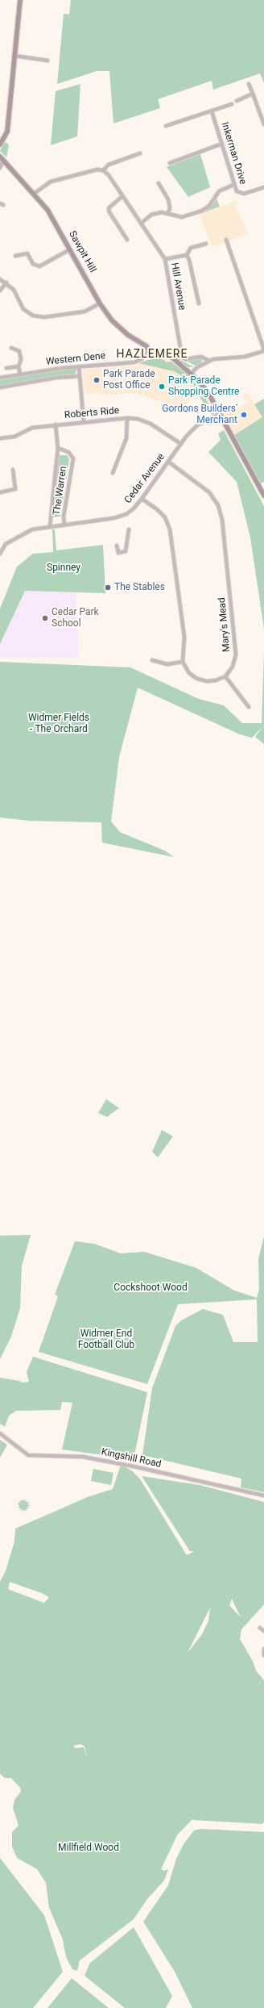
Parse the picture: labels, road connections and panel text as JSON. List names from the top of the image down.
{
  "streets": {
    "street": [
      "Inkerman Drive",
      "Sawpit Hill",
      "Hill Avenue",
      "Western Dene",
      "Roberts Ride",
      "Cedar Avenue",
      "The Warren",
      "Mary's Mead",
      "Kingshill Road"
    ]
  },
  "crossings": [
    ["Sawpit Hill", "Western Dene"],
    ["Roberts Ride", "Cedar Avenue"],
    ["Roberts Ride", "The Warren"],
    ["Cedar Avenue", "The Warren"],
    ["Cedar Avenue", "Mary's Mead"]
  ],
  "districts": ["HAZLEMERE"],
  "parks": [
    "Spinney",
    "Widmer Fields - The Orchard",
    "Cockshoot Wood",
    "Widmer End Football Club",
    "Millfield Wood"
  ],
  "places": [
    "Park Parade Post Office",
    "Park Parade Shopping Centre",
    "Gordons Builders' Merchant",
    "The Stables",
    "Cedar Park School"
  ]
}
